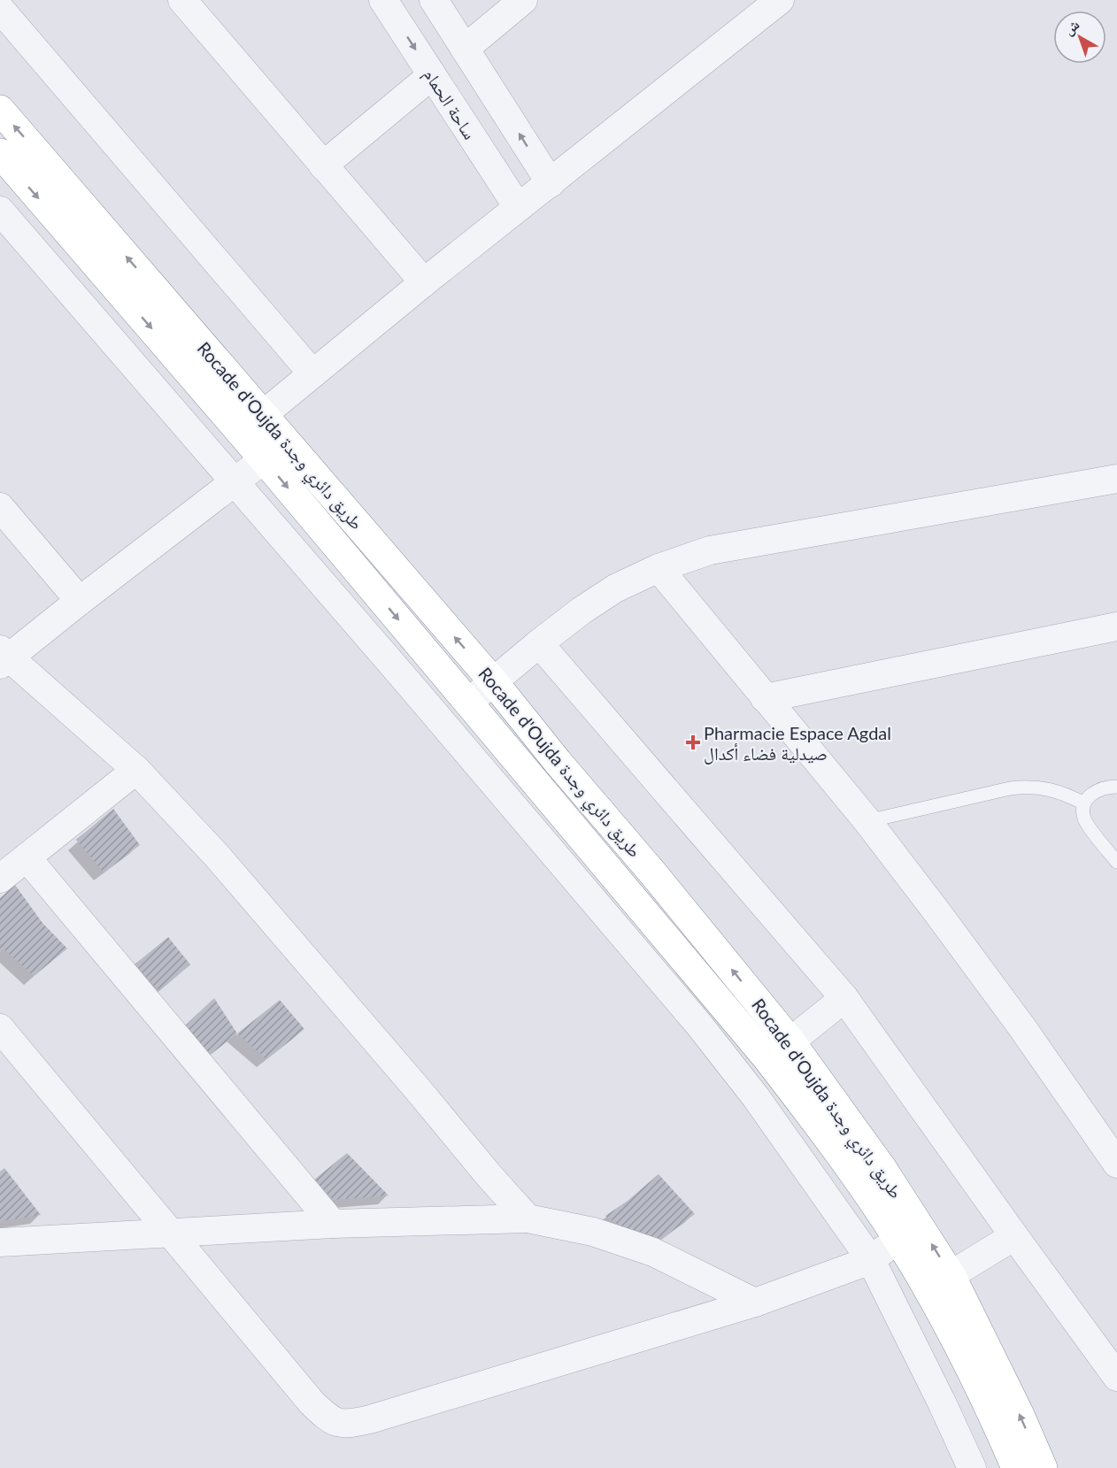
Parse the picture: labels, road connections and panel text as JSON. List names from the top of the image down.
{
  "streets": {
    "highway": ["Rocade d'Oujda طريق دائري وجدة"],
    "street": ["ساحة الحمام"]
  },
  "places": {
    "health": ["Pharmacie Espace Agdal صيدلية فضاء أكدال"]
  },
  "north": "top left"
}
